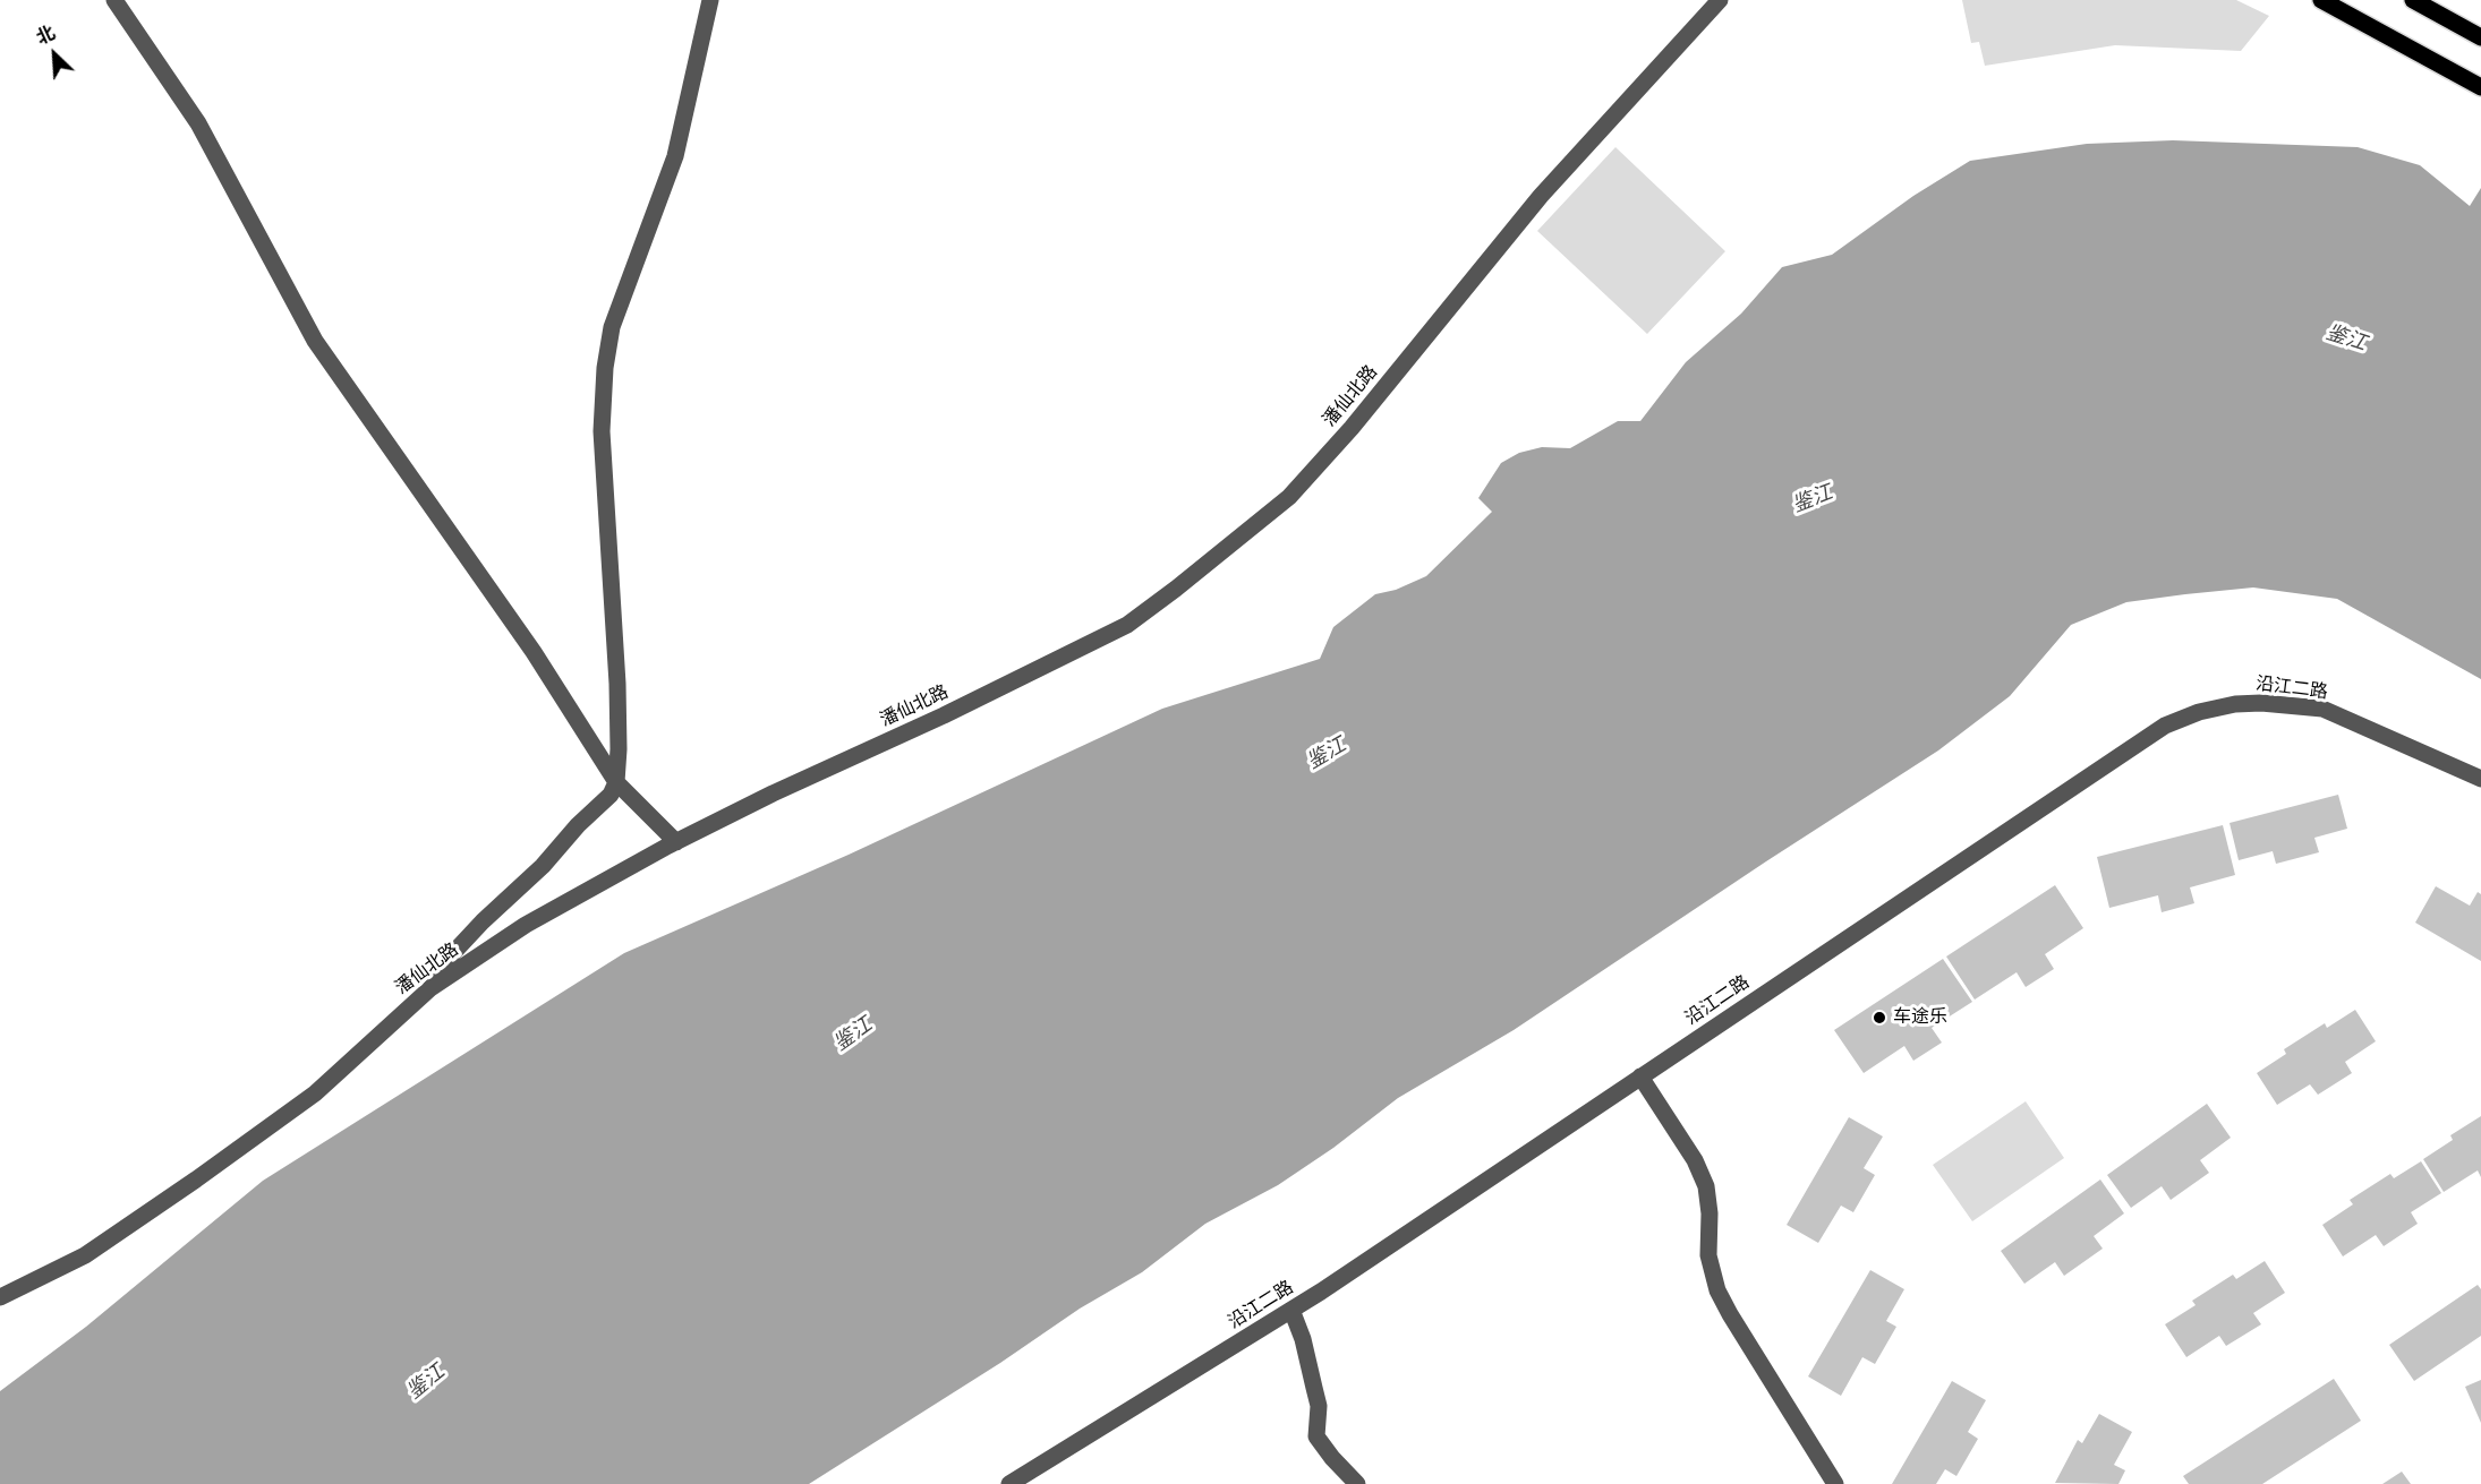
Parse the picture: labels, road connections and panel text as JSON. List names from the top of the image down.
{
  "streets": {
    "street": ["潘仙北路", "沿江二路"]
  },
  "water": ["鉴江"],
  "places": ["车途乐"],
  "north": "top left"
}
